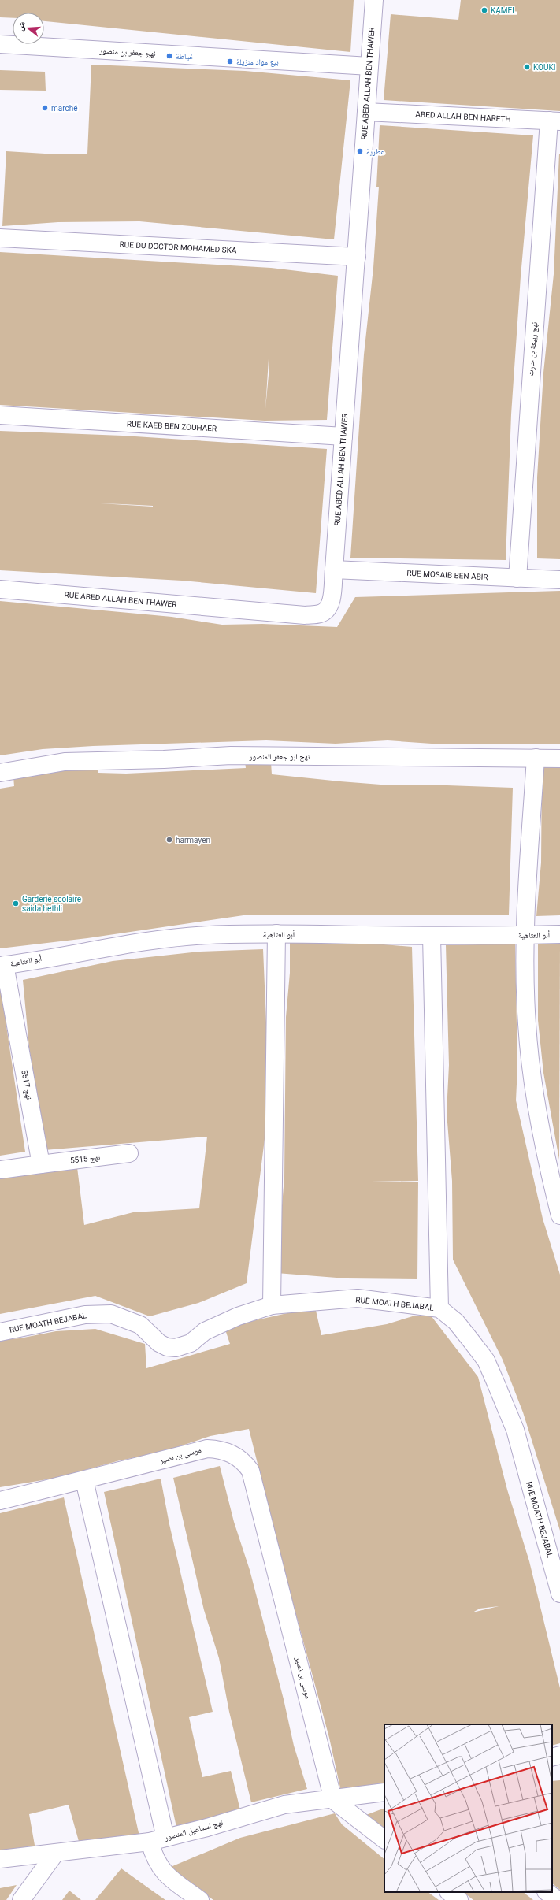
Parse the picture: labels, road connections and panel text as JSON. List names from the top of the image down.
{
  "streets": {
    "street": [
      "نهج جعفر بن منصور",
      "RUE ABED ALLAH BEN THAWER",
      "ABED ALLAH BEN HARETH",
      "RUE DU DOCTOR MOHAMED SKA",
      "نهج ربيعة بن حارث",
      "RUE KAEB BEN ZOUHAER",
      "RUE MOSAIB BEN ABIR",
      "نهج ابو جعفر المنصور",
      "أبو العتاهية",
      "نهج 5517",
      "نهج 5515",
      "RUE MOATH BEJABAL",
      "موسى بن نصير",
      "نهج اسماعيل المنصور"
    ]
  },
  "crossings": [
    ["نهج جعفر بن منصور", "RUE ABED ALLAH BEN THAWER"],
    ["RUE ABED ALLAH BEN THAWER", "ABED ALLAH BEN HARETH"],
    ["RUE ABED ALLAH BEN THAWER", "RUE DU DOCTOR MOHAMED SKA"],
    ["RUE ABED ALLAH BEN THAWER", "RUE KAEB BEN ZOUHAER"],
    ["RUE ABED ALLAH BEN THAWER", "RUE MOSAIB BEN ABIR"],
    ["ABED ALLAH BEN HARETH", "نهج ربيعة بن حارث"],
    ["نهج ربيعة بن حارث", "RUE MOSAIB BEN ABIR"],
    ["أبو العتاهية", "نهج 5517"],
    ["نهج 5517", "نهج 5515"],
    ["موسى بن نصير", "نهج اسماعيل المنصور"]
  ],
  "places": [
    "KAMEL",
    "خياطة",
    "بيع مواد منزيلة",
    "KOUKI",
    "marché",
    "عطرية",
    "harmayen",
    "Garderie scolaire saida hethli"
  ],
  "north": "left"
}
